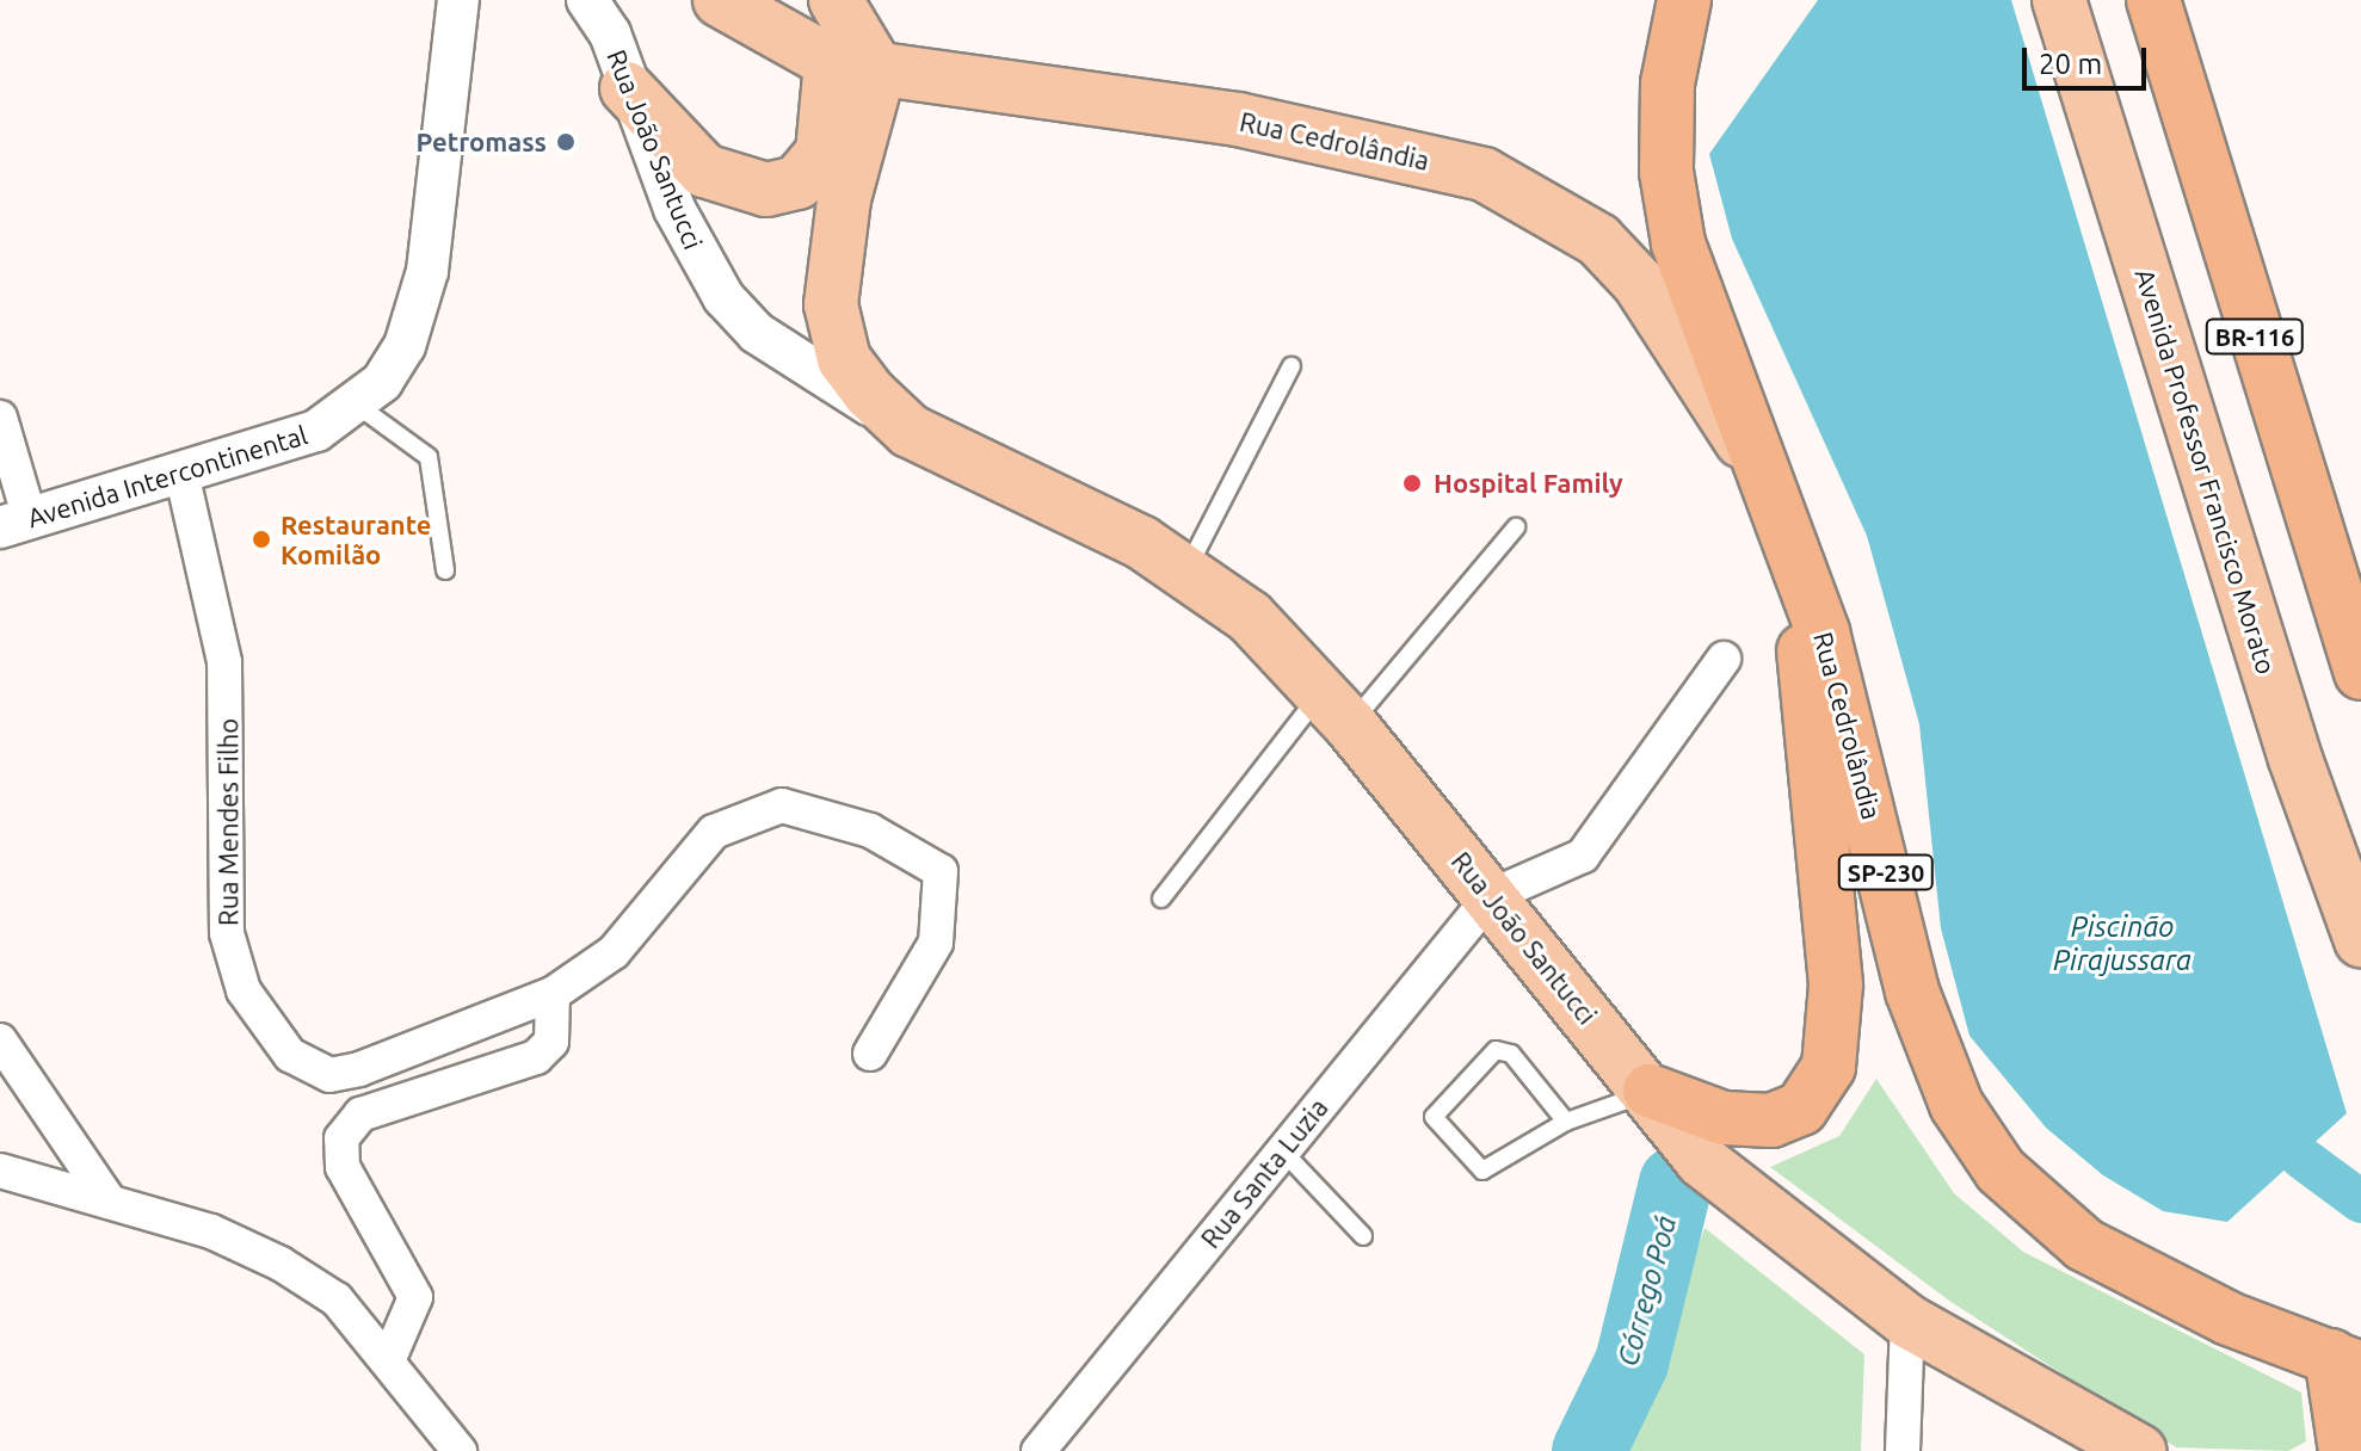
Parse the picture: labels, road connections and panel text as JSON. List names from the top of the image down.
{
  "streets": {
    "highway": ["Rua Cedrolândia", "BR-116", "SP-230"],
    "main road": ["Rua João Santucci", "Avenida Professor Francisco Morato"],
    "street": ["Avenida Intercontinental", "Rua Mendes Filho", "Rua Santa Luzia"]
  },
  "crossings": [
    ["Rua Cedrolândia", "Rua João Santucci"],
    ["Rua João Santucci", "Rua Santa Luzia"],
    ["Avenida Intercontinental", "Rua Mendes Filho"]
  ],
  "water": ["Piscinão Pirajussara", "Córrego Poá"],
  "places": ["Petromass", "Hospital Family", "Restaurante Komilão"],
  "scale_bar": "20 m"
}
